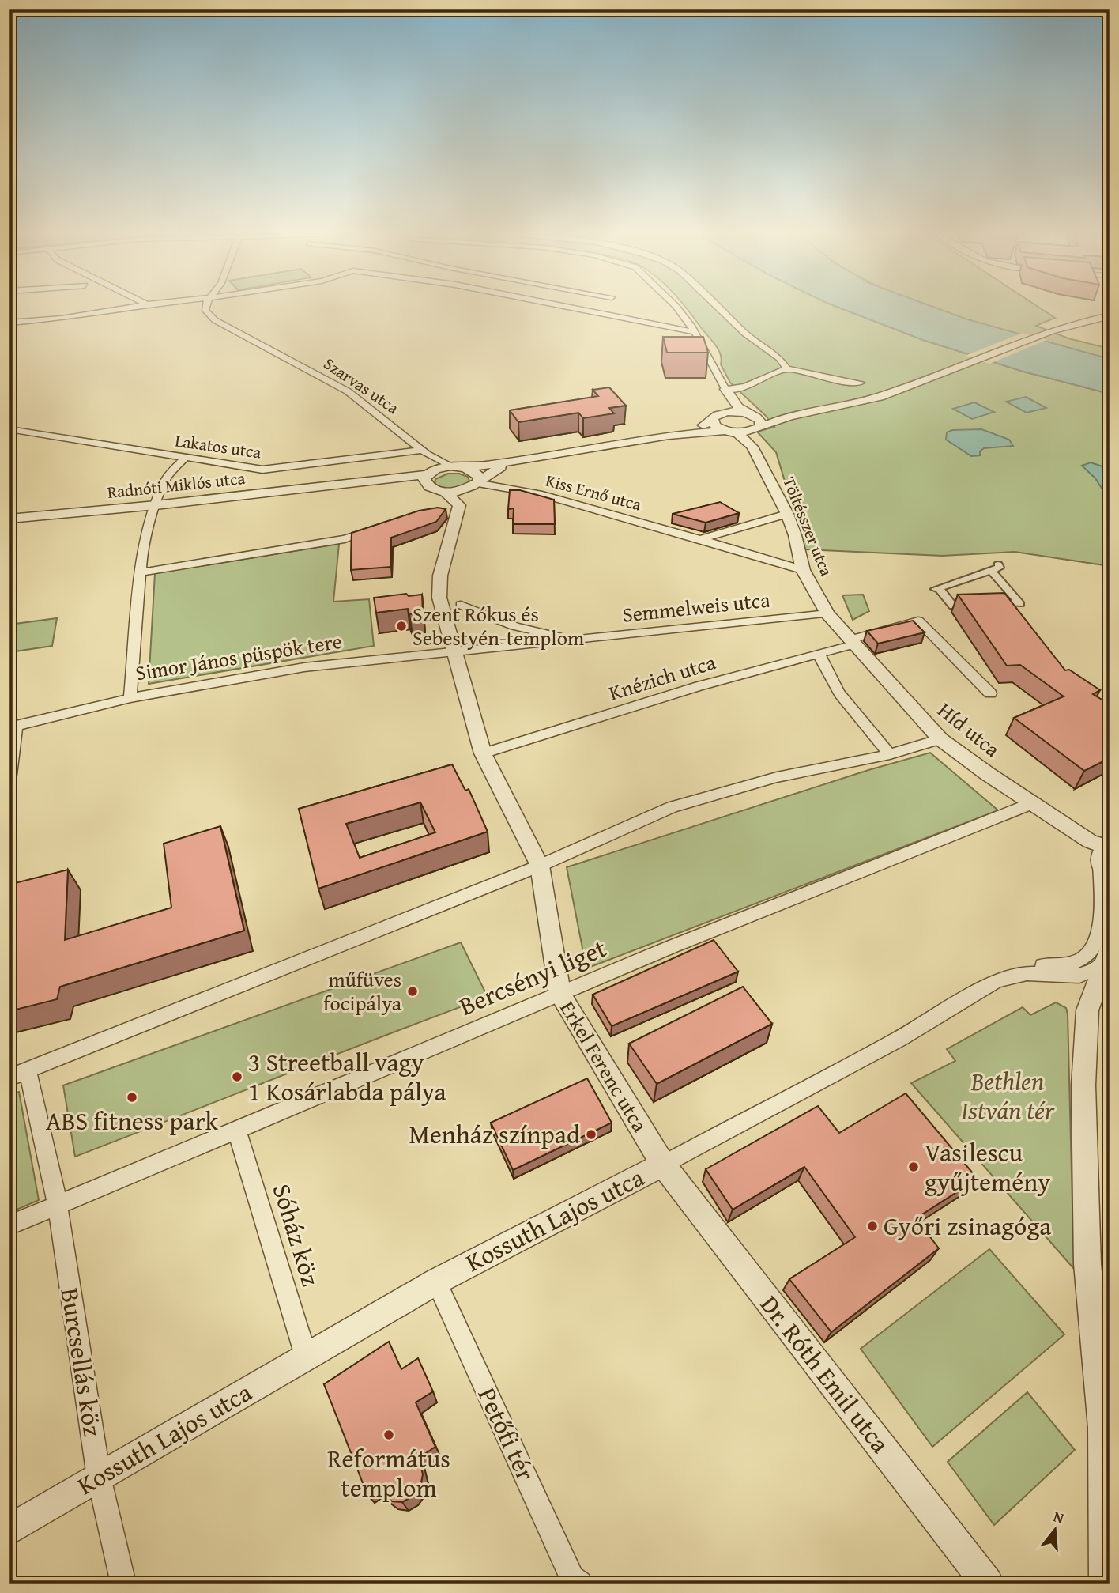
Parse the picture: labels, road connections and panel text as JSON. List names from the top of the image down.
{
  "streets": {
    "street": [
      "Szarvas utca",
      "Lakatos utca",
      "Radnóti Miklós utca",
      "Kiss Ernő utca",
      "Töltésszer utca",
      "Semmelweis utca",
      "Simor János püspök tere",
      "Knézich utca",
      "Híd utca",
      "Bercsényi liget",
      "Erkel Ferenc utca",
      "Kossuth Lajos utca",
      "Sóház köz",
      "Burcsellás köz",
      "Dr. Róth Emil utca",
      "Petőfi tér"
    ]
  },
  "crossings": [
    ["Szarvas utca", "Lakatos utca"],
    ["Lakatos utca", "Simor János püspök tere"],
    ["Radnóti Miklós utca", "Simor János püspök tere"],
    ["Kiss Ernő utca", "Töltésszer utca"],
    ["Töltésszer utca", "Semmelweis utca"],
    ["Töltésszer utca", "Híd utca"],
    ["Semmelweis utca", "Simor János püspök tere"],
    ["Semmelweis utca", "Híd utca"],
    ["Semmelweis utca", "Erkel Ferenc utca"],
    ["Simor János püspök tere", "Erkel Ferenc utca"],
    ["Knézich utca", "Híd utca"],
    ["Knézich utca", "Erkel Ferenc utca"],
    ["Híd utca", "Bercsényi liget"],
    ["Bercsényi liget", "Erkel Ferenc utca"],
    ["Bercsényi liget", "Sóház köz"],
    ["Bercsényi liget", "Burcsellás köz"],
    ["Erkel Ferenc utca", "Kossuth Lajos utca"],
    ["Erkel Ferenc utca", "Dr. Róth Emil utca"],
    ["Kossuth Lajos utca", "Sóház köz"],
    ["Kossuth Lajos utca", "Burcsellás köz"],
    ["Kossuth Lajos utca", "Dr. Róth Emil utca"],
    ["Kossuth Lajos utca", "Petőfi tér"]
  ],
  "parks": ["Bethlen István tér"],
  "places": [
    "Szent Rókus és Sebestyén-templom",
    "műfüves focipálya",
    "3 Streetball vagy 1 Kosárlabda pálya",
    "ABS fitness park",
    "Menház színpad",
    "Vasilescu gyűjtemény",
    "Győri zsinagóga",
    "Református templom"
  ],
  "north": "top"
}
